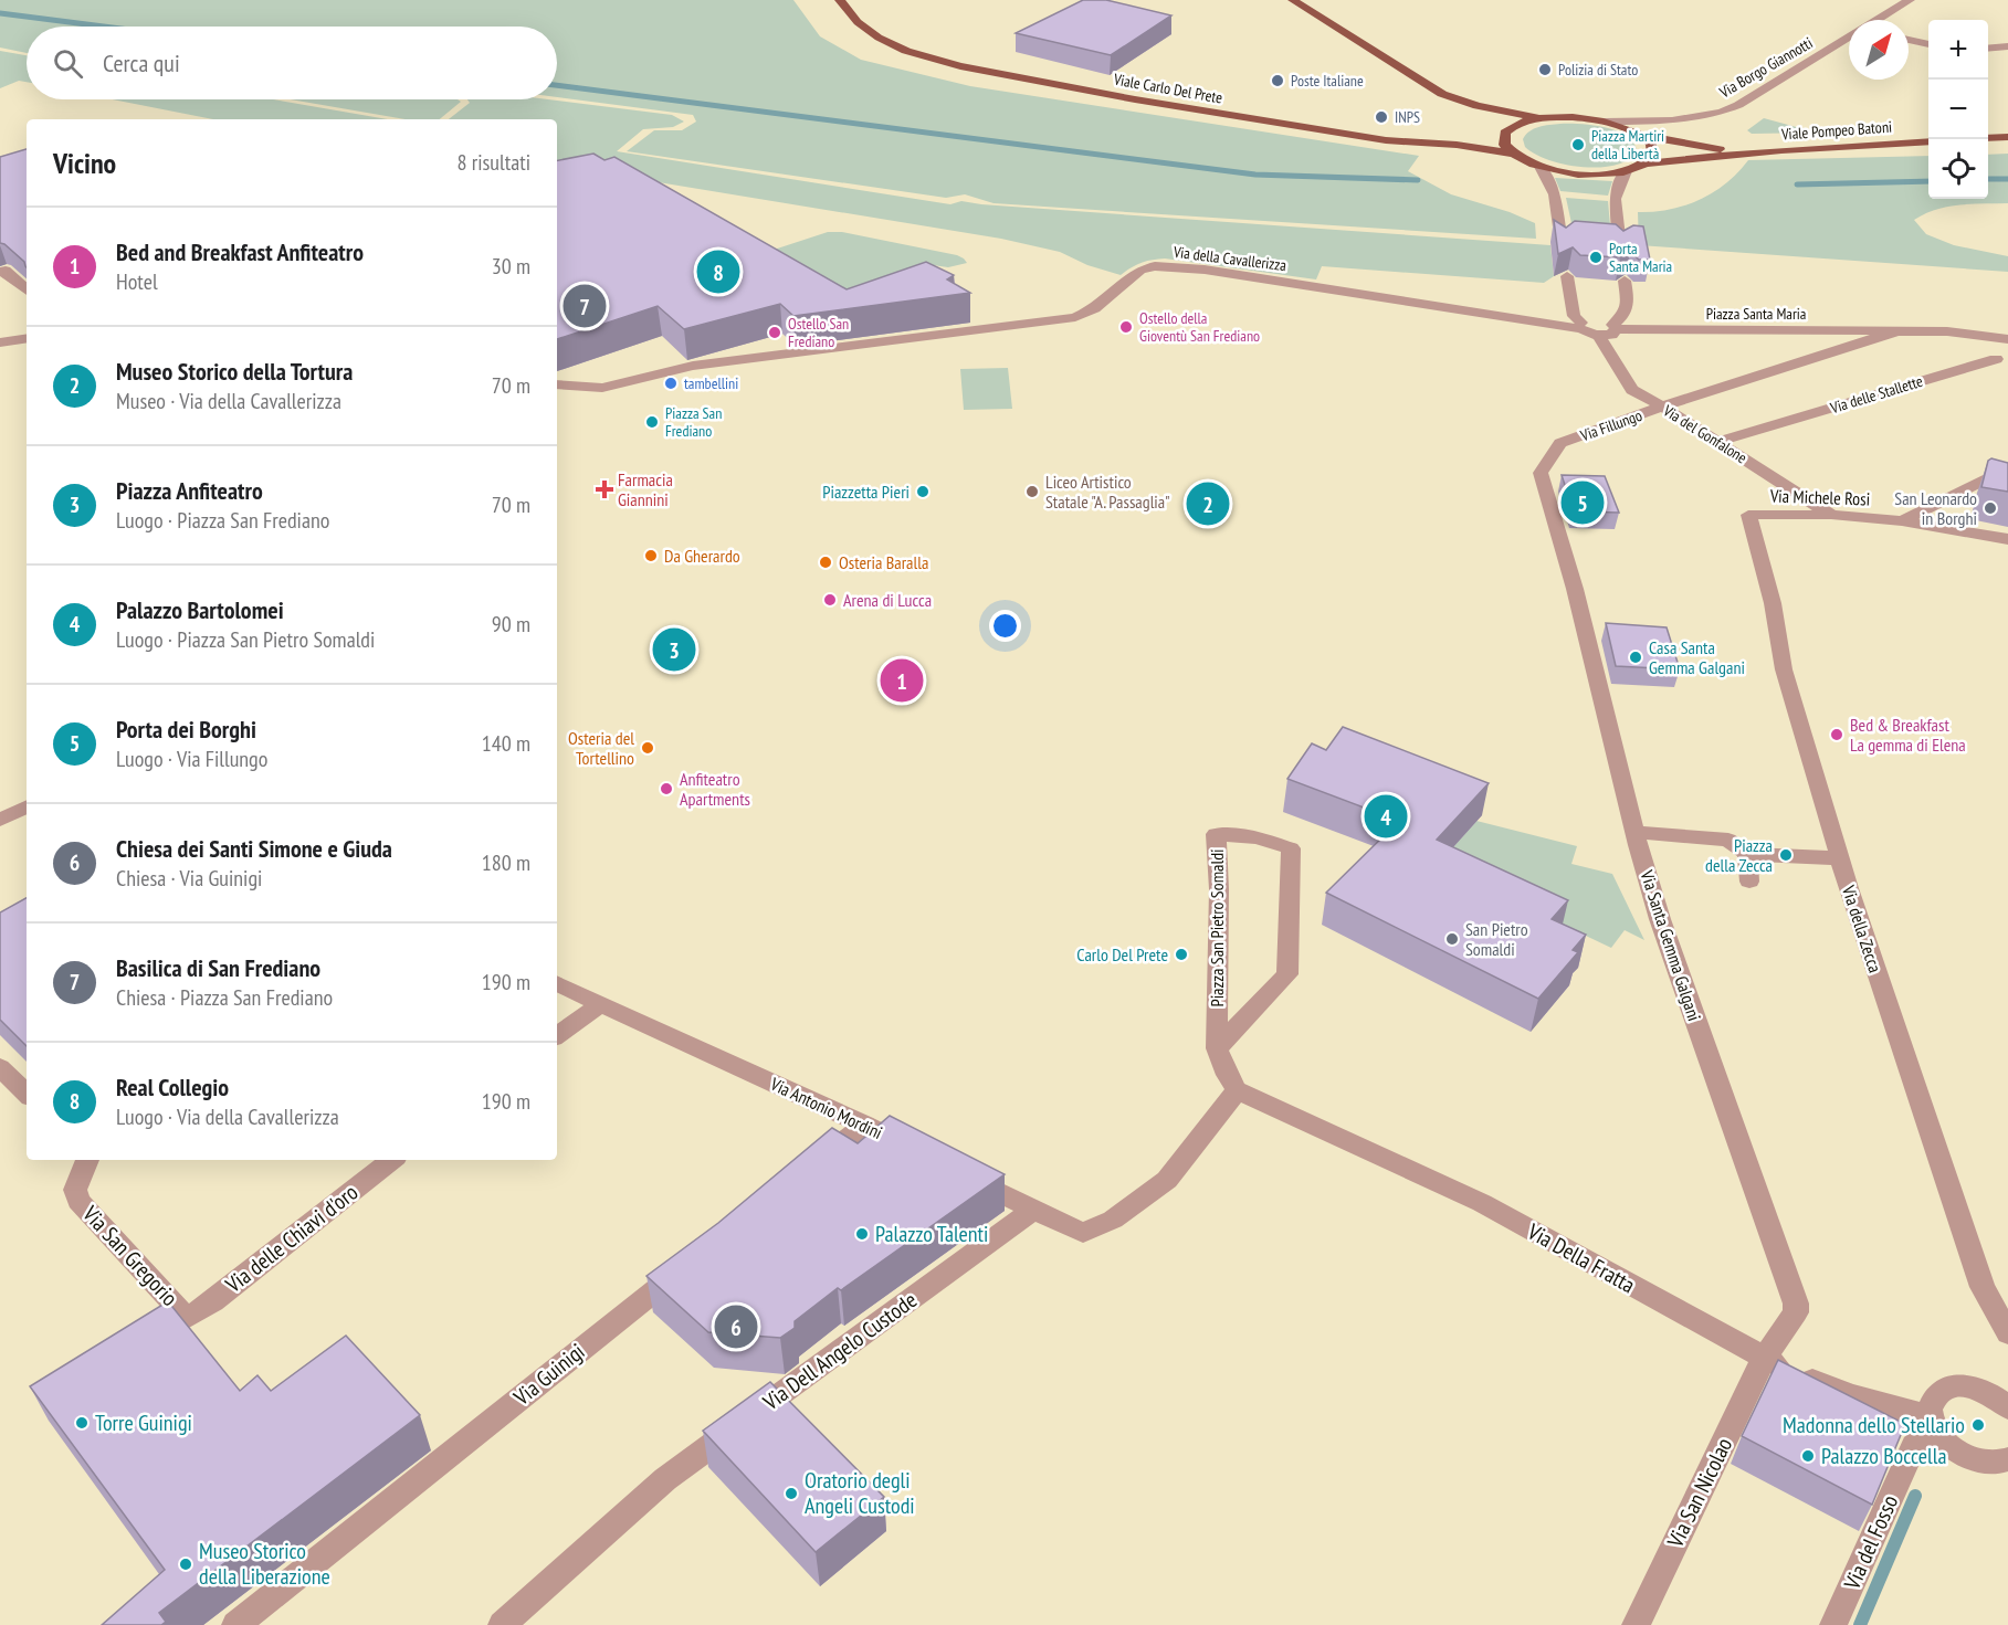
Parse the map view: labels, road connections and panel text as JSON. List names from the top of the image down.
{
  "streets": {
    "main road": ["Viale Carlo Del Prete", "Viale Pompeo Batoni"],
    "street": [
      "Via Borgo Giannotti",
      "Via della Cavallerizza",
      "Piazza Santa Maria",
      "Via delle Stallette",
      "Via Fillungo",
      "Via del Gonfalone",
      "Via Michele Rosi",
      "Piazza San Pietro Somaldi",
      "Via della Zecca",
      "Via Santa Gemma Galgani",
      "Via Antonio Mordini",
      "Via delle Chiavi d'oro",
      "Via San Gregorio",
      "Via Della Fratta",
      "Via Dell Angelo Custode",
      "Via Guinigi",
      "Via San Nicolao",
      "Via del Fosso"
    ]
  },
  "crossings": [
    ["Via Borgo Giannotti", "Viale Pompeo Batoni"],
    ["Viale Carlo Del Prete", "Viale Pompeo Batoni"],
    ["Via della Cavallerizza", "Piazza Santa Maria"],
    ["Piazza Santa Maria", "Via delle Stallette"],
    ["Piazza Santa Maria", "Via Fillungo"],
    ["Piazza Santa Maria", "Via del Gonfalone"],
    ["Via delle Stallette", "Via del Gonfalone"],
    ["Via Fillungo", "Via del Gonfalone"],
    ["Via Fillungo", "Via Santa Gemma Galgani"],
    ["Via del Gonfalone", "Via Michele Rosi"],
    ["Via Michele Rosi", "Via della Zecca"],
    ["Piazza San Pietro Somaldi", "Via Della Fratta"],
    ["Via Santa Gemma Galgani", "Via Della Fratta"],
    ["Via Santa Gemma Galgani", "Via San Nicolao"],
    ["Via delle Chiavi d'oro", "Via San Gregorio"],
    ["Via Della Fratta", "Via San Nicolao"],
    ["Via Della Fratta", "Via del Fosso"]
  ],
  "places": {
    "other": [
      "Polizia di Stato",
      "Poste Italiane",
      "INPS",
      "Piazza Martiri della Libertà",
      "Porta Santa Maria",
      "Ostello della Gioventù San Frediano",
      "Ostello San Frediano",
      "tambellini",
      "Piazza San Frediano",
      "Piazzetta Pieri",
      "Liceo Artistico Statale \"A. Passaglia\"",
      "San Leonardo in Borghi",
      "Da Gherardo",
      "Osteria Baralla",
      "Arena di Lucca",
      "Casa Santa Gemma Galgani",
      "Bed & Breakfast La gemma di Elena",
      "Osteria del Tortellino",
      "Anfiteatro Apartments",
      "Piazza della Zecca",
      "San Pietro Somaldi",
      "Carlo Del Prete",
      "Palazzo Talenti",
      "Torre Guinigi",
      "Madonna dello Stellario",
      "Palazzo Boccella",
      "Oratorio degli Angeli Custodi",
      "Museo Storico della Liberazione"
    ],
    "health": ["Farmacia Giannini"]
  },
  "north": "top right",
  "page": {
    "map_buttons": ["+", "−"],
    "search": "Cerca qui",
    "heading": ["Vicino", "8 risultati"],
    "list": [
      {
        "mark": "1",
        "name": "Bed and Breakfast Anfiteatro",
        "note": "Hotel",
        "value": "30 m"
      },
      {
        "mark": "2",
        "name": "Museo Storico della Tortura",
        "note": "Museo · Via della Cavallerizza",
        "value": "70 m"
      },
      {
        "mark": "3",
        "name": "Piazza Anfiteatro",
        "note": "Luogo · Piazza San Frediano",
        "value": "70 m"
      },
      {
        "mark": "4",
        "name": "Palazzo Bartolomei",
        "note": "Luogo · Piazza San Pietro Somaldi",
        "value": "90 m"
      },
      {
        "mark": "5",
        "name": "Porta dei Borghi",
        "note": "Luogo · Via Fillungo",
        "value": "140 m"
      },
      {
        "mark": "6",
        "name": "Chiesa dei Santi Simone e Giuda",
        "note": "Chiesa · Via Guinigi",
        "value": "180 m"
      },
      {
        "mark": "7",
        "name": "Basilica di San Frediano",
        "note": "Chiesa · Piazza San Frediano",
        "value": "190 m"
      },
      {
        "mark": "8",
        "name": "Real Collegio",
        "note": "Luogo · Via della Cavallerizza",
        "value": "190 m"
      }
    ],
    "pins": [
      "8",
      "7",
      "5",
      "2",
      "3",
      "1",
      "4",
      "6"
    ]
  }
}
